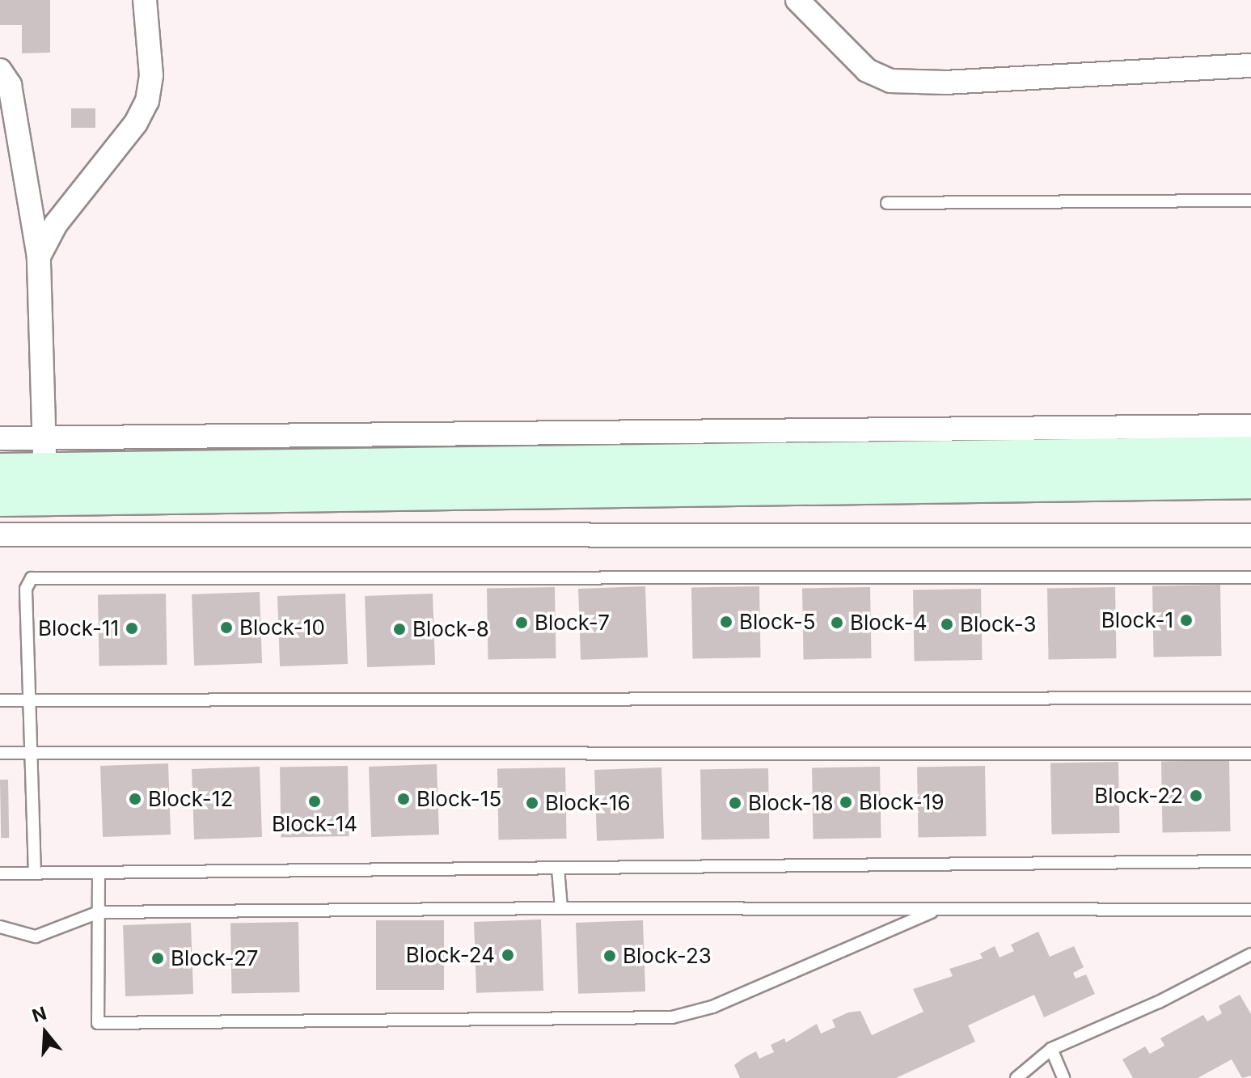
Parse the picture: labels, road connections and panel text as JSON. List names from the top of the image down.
{
  "places": [
    "Block-1",
    "Block-5",
    "Block-7",
    "Block-4",
    "Block-3",
    "Block-10",
    "Block-11",
    "Block-8",
    "Block-22",
    "Block-12",
    "Block-15",
    "Block-14",
    "Block-19",
    "Block-16",
    "Block-18",
    "Block-24",
    "Block-23",
    "Block-27"
  ],
  "north": "top"
}
